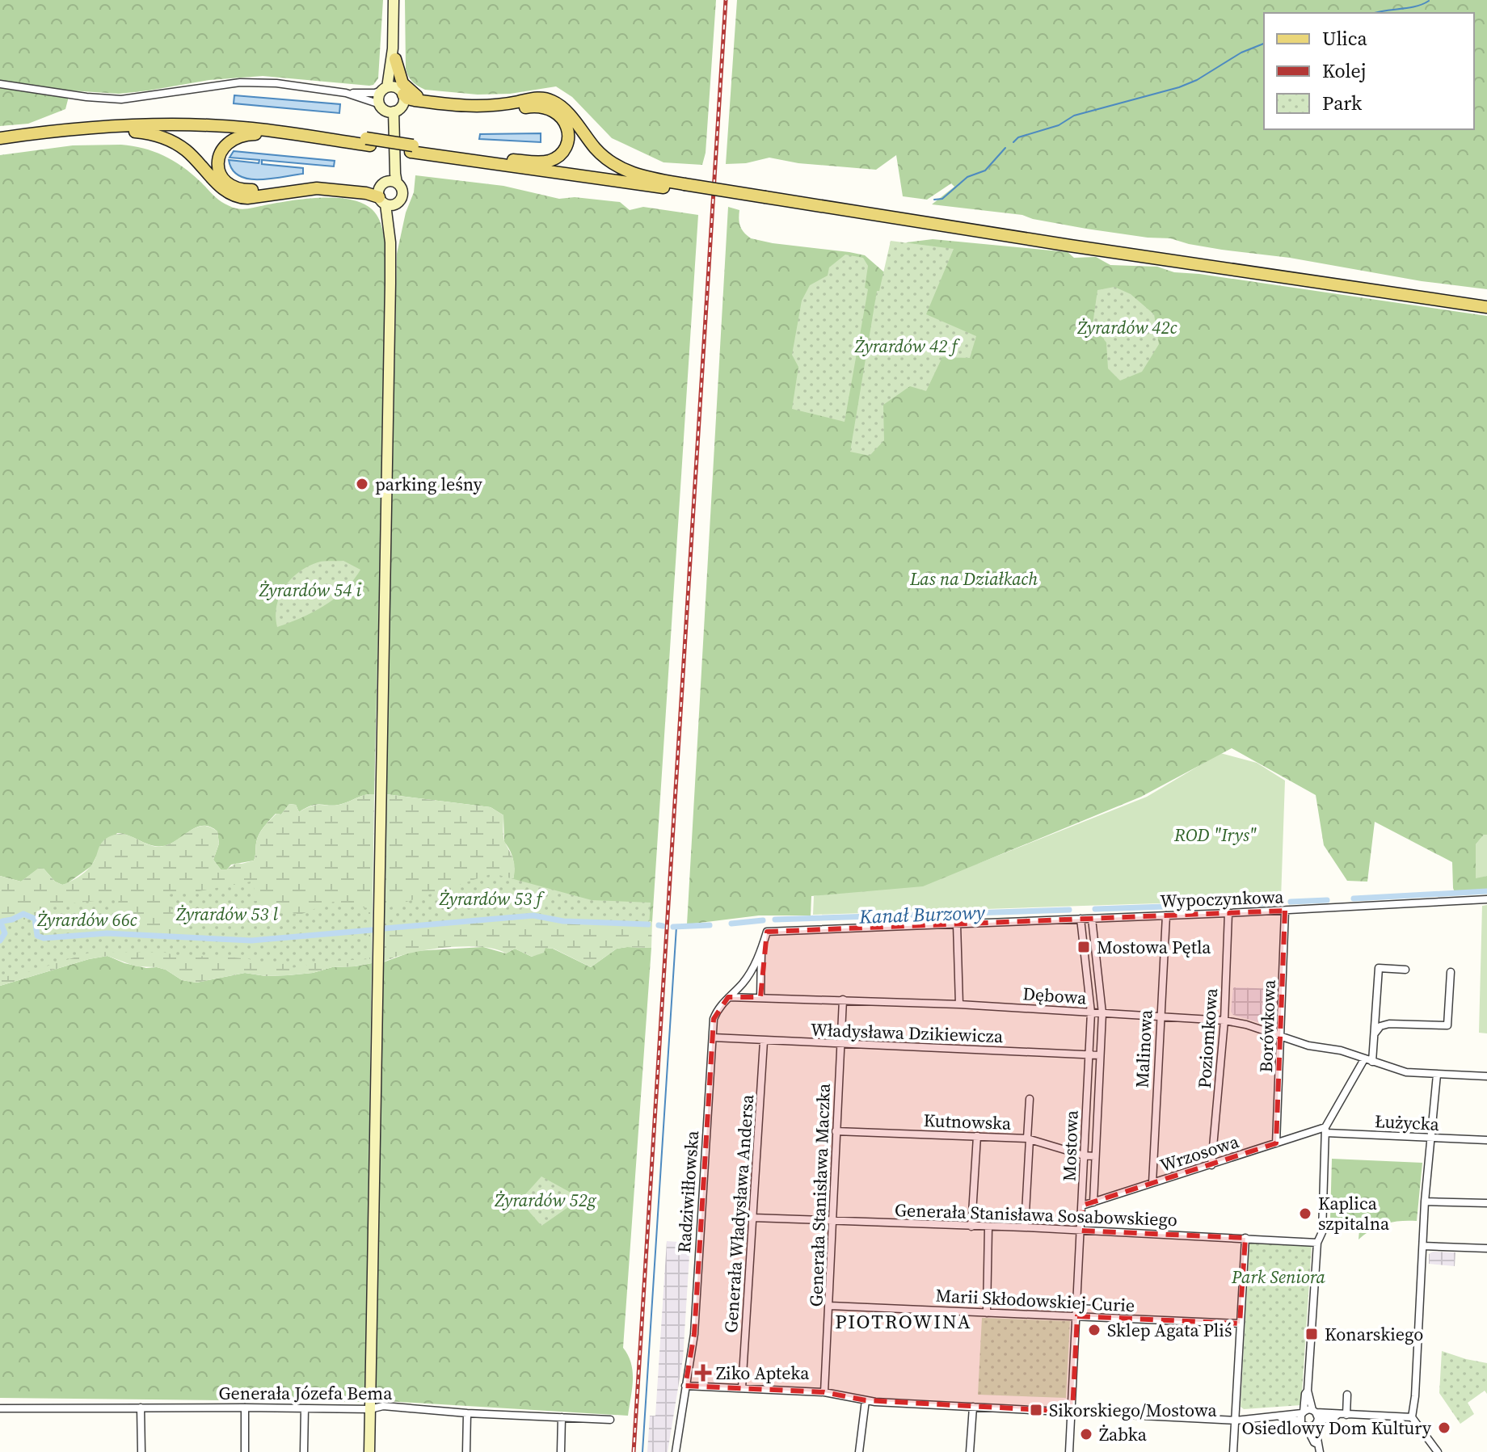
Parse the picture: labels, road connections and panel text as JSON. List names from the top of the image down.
{
  "streets": {
    "street": [
      "Wypoczynkowa",
      "Dębowa",
      "Borówkowa",
      "Władysława Dzikiewicza",
      "Poziomkowa",
      "Malinowa",
      "Kutnowska",
      "Łużycka",
      "Mostowa",
      "Wrzosowa",
      "Radziwiłłowska",
      "Generała Stanisława Maczka",
      "Generała Władysława Andersa",
      "Generała Stanisława Sosabowskiego",
      "Marii Skłodowskiej-Curie",
      "Generała Józefa Bema"
    ]
  },
  "crossings": [
    ["Wypoczynkowa", "Borówkowa"],
    ["Wypoczynkowa", "Poziomkowa"],
    ["Wypoczynkowa", "Malinowa"],
    ["Wypoczynkowa", "Mostowa"],
    ["Wypoczynkowa", "Radziwiłłowska"],
    ["Dębowa", "Borówkowa"],
    ["Dębowa", "Poziomkowa"],
    ["Dębowa", "Malinowa"],
    ["Dębowa", "Mostowa"],
    ["Dębowa", "Radziwiłłowska"],
    ["Dębowa", "Generała Stanisława Maczka"],
    ["Borówkowa", "Wrzosowa"],
    ["Władysława Dzikiewicza", "Mostowa"],
    ["Władysława Dzikiewicza", "Radziwiłłowska"],
    ["Władysława Dzikiewicza", "Generała Stanisława Maczka"],
    ["Władysława Dzikiewicza", "Generała Władysława Andersa"],
    ["Poziomkowa", "Wrzosowa"],
    ["Malinowa", "Wrzosowa"],
    ["Kutnowska", "Mostowa"],
    ["Kutnowska", "Generała Stanisława Maczka"],
    ["Łużycka", "Wrzosowa"],
    ["Mostowa", "Wrzosowa"],
    ["Mostowa", "Generała Stanisława Sosabowskiego"],
    ["Mostowa", "Marii Skłodowskiej-Curie"],
    ["Generała Stanisława Maczka", "Generała Stanisława Sosabowskiego"],
    ["Generała Stanisława Maczka", "Marii Skłodowskiej-Curie"],
    ["Generała Władysława Andersa", "Generała Stanisława Sosabowskiego"]
  ],
  "districts": ["PIOTROWINA"],
  "water": ["Kanał Burzowy"],
  "parks": [
    "Żyrardów 42c",
    "Żyrardów 42 f",
    "Las na Działkach",
    "Żyrardów 54 i",
    "ROD \"Irys\"",
    "Żyrardów 53 f",
    "Żyrardów 53 l",
    "Żyrardów 66c",
    "Żyrardów 52g",
    "Park Seniora"
  ],
  "places": {
    "other": [
      "parking leśny",
      "Kaplica szpitalna",
      "Sklep Agata Pliś",
      "Osiedlowy Dom Kultury",
      "Żabka"
    ],
    "transit": ["Mostowa Pętla", "Konarskiego", "Sikorskiego/Mostowa"],
    "health": ["Ziko Apteka"]
  },
  "legend": ["Ulica", "Kolej", "Park"]
}
